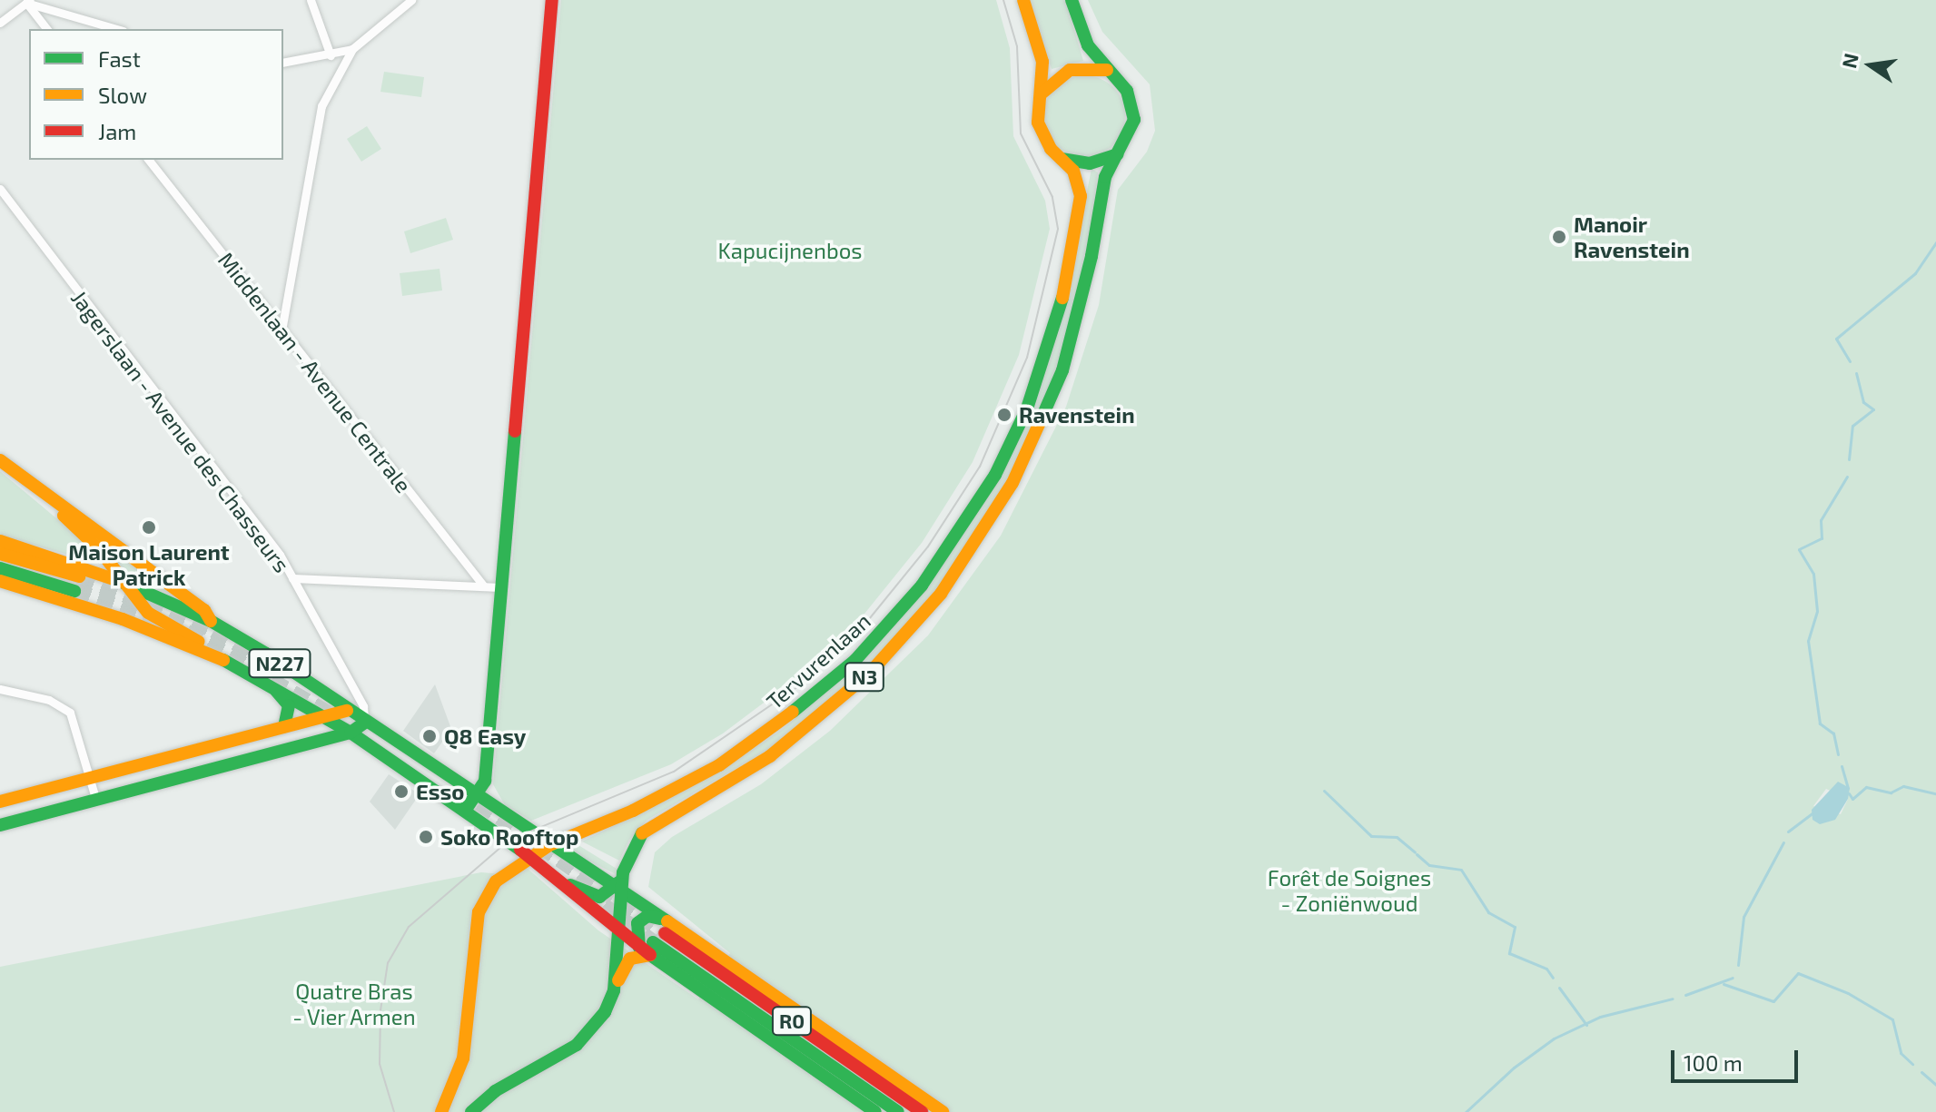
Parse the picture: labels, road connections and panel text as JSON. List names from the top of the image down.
{
  "streets": {
    "main road": [
      "Tervurenlaan",
      "N227",
      "N3",
      "R0"
    ],
    "street": ["Middenlaan - Avenue Centrale", "Jagerslaan - Avenue des Chasseurs"]
  },
  "crossings": [
    ["Jagerslaan - Avenue des Chasseurs", "N227"],
    ["Tervurenlaan", "N227"]
  ],
  "parks": ["Kapucijnenbos", "Forêt de Soignes - Zoniënwoud", "Quatre Bras - Vier Armen"],
  "places": [
    "Manoir Ravenstein",
    "Ravenstein",
    "Maison Laurent Patrick",
    "Q8 Easy",
    "Esso",
    "Soko Rooftop"
  ],
  "legend": ["Fast", "Slow", "Jam"],
  "scale_bar": "100 m",
  "north": "left"
}
